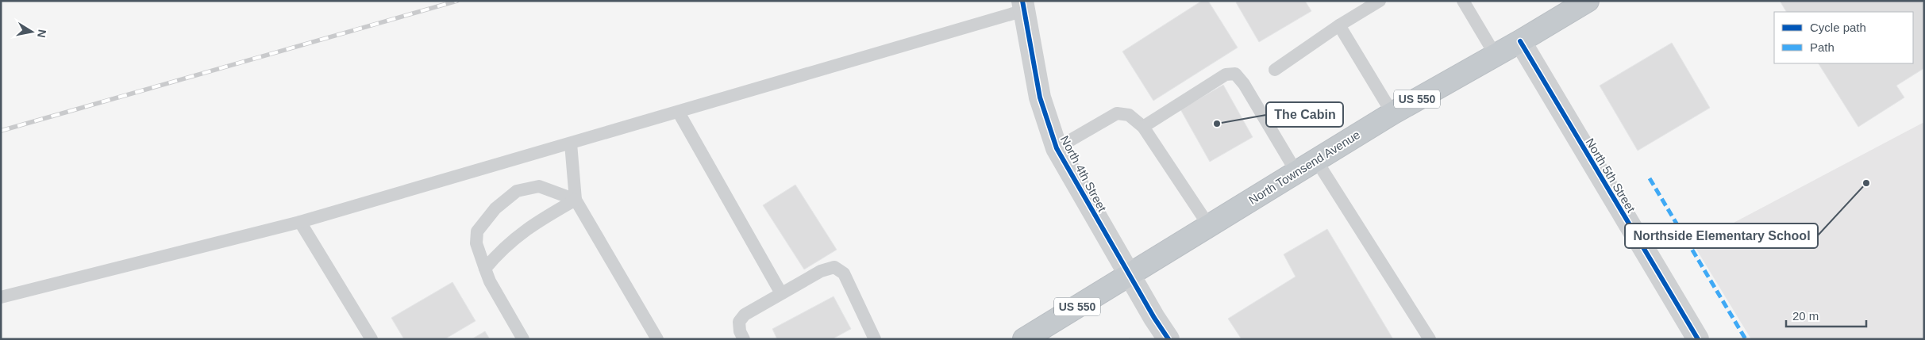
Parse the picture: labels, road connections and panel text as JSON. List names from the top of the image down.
{
  "streets": {
    "highway": ["US 550", "North Townsend Avenue"],
    "street": ["North 4th Street", "North 5th Street"]
  },
  "crossings": [
    ["North Townsend Avenue", "North 4th Street"],
    ["North Townsend Avenue", "North 5th Street"]
  ],
  "places": ["The Cabin", "Northside Elementary School"],
  "legend": ["Cycle path", "Path"],
  "scale_bar": "20 m",
  "north": "right"
}
